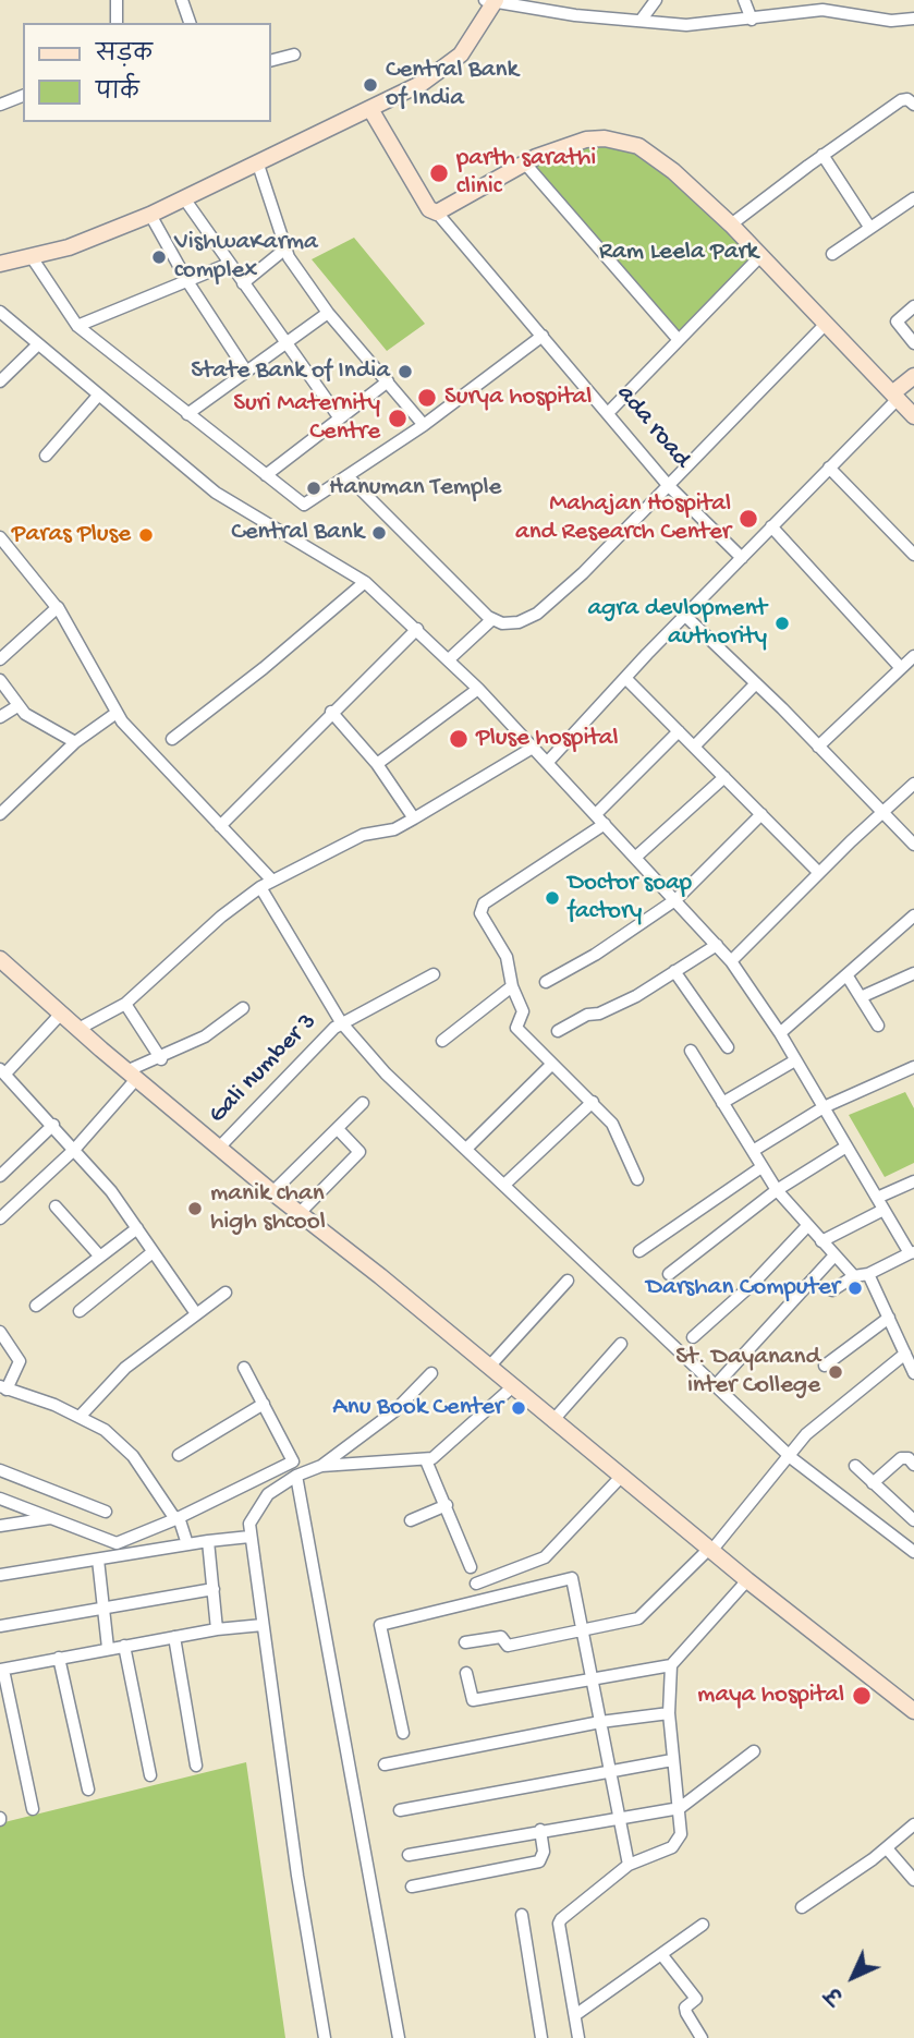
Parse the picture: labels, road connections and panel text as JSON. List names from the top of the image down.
{
  "streets": {
    "main road": ["ada road"],
    "street": ["Gali number 3"]
  },
  "parks": ["Ram Leela Park"],
  "places": [
    "Central Bank of India",
    "parth sarathi clinic",
    "VishwaKarma complex",
    "State Bank of India",
    "Surya hospital",
    "Suri Maternity Centre",
    "Hanuman Temple",
    "Mahajan Hospital and Research Center",
    "Central Bank",
    "Paras Pluse",
    "agra devlopment authority",
    "Pluse hospital",
    "Doctor soap factory",
    "manik chan high shcool",
    "Darshan Computer",
    "St. Dayanand inter College",
    "Anu Book Center",
    "maya hospital"
  ],
  "legend": ["सड़क", "पार्क"],
  "north": "bottom left"
}
